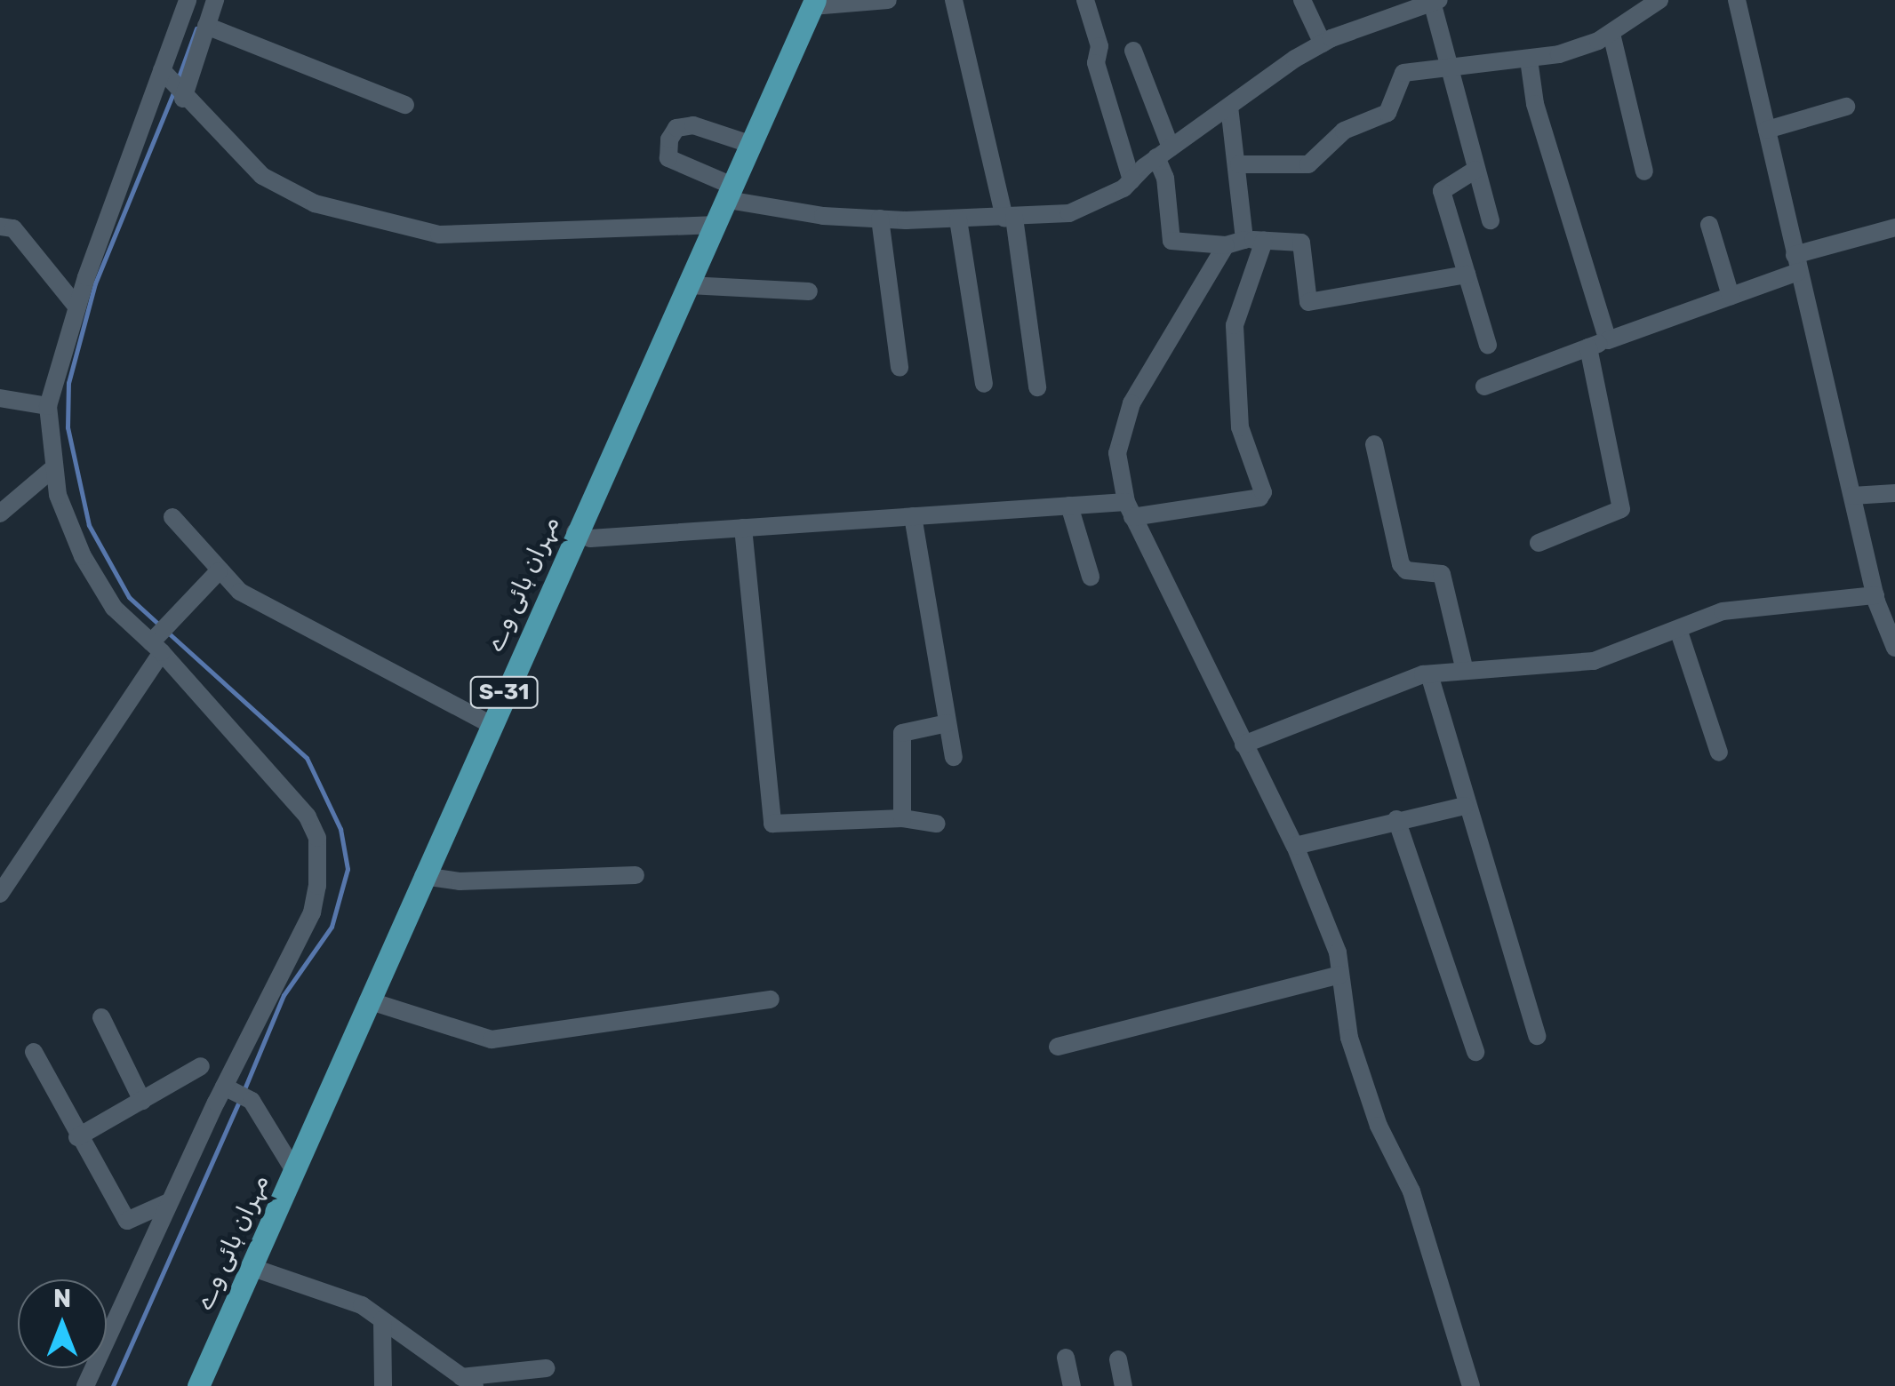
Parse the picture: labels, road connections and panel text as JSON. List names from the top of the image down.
{
  "streets": {
    "main road": ["مہران ہائی وے", "S-31"]
  },
  "north": "top"
}
